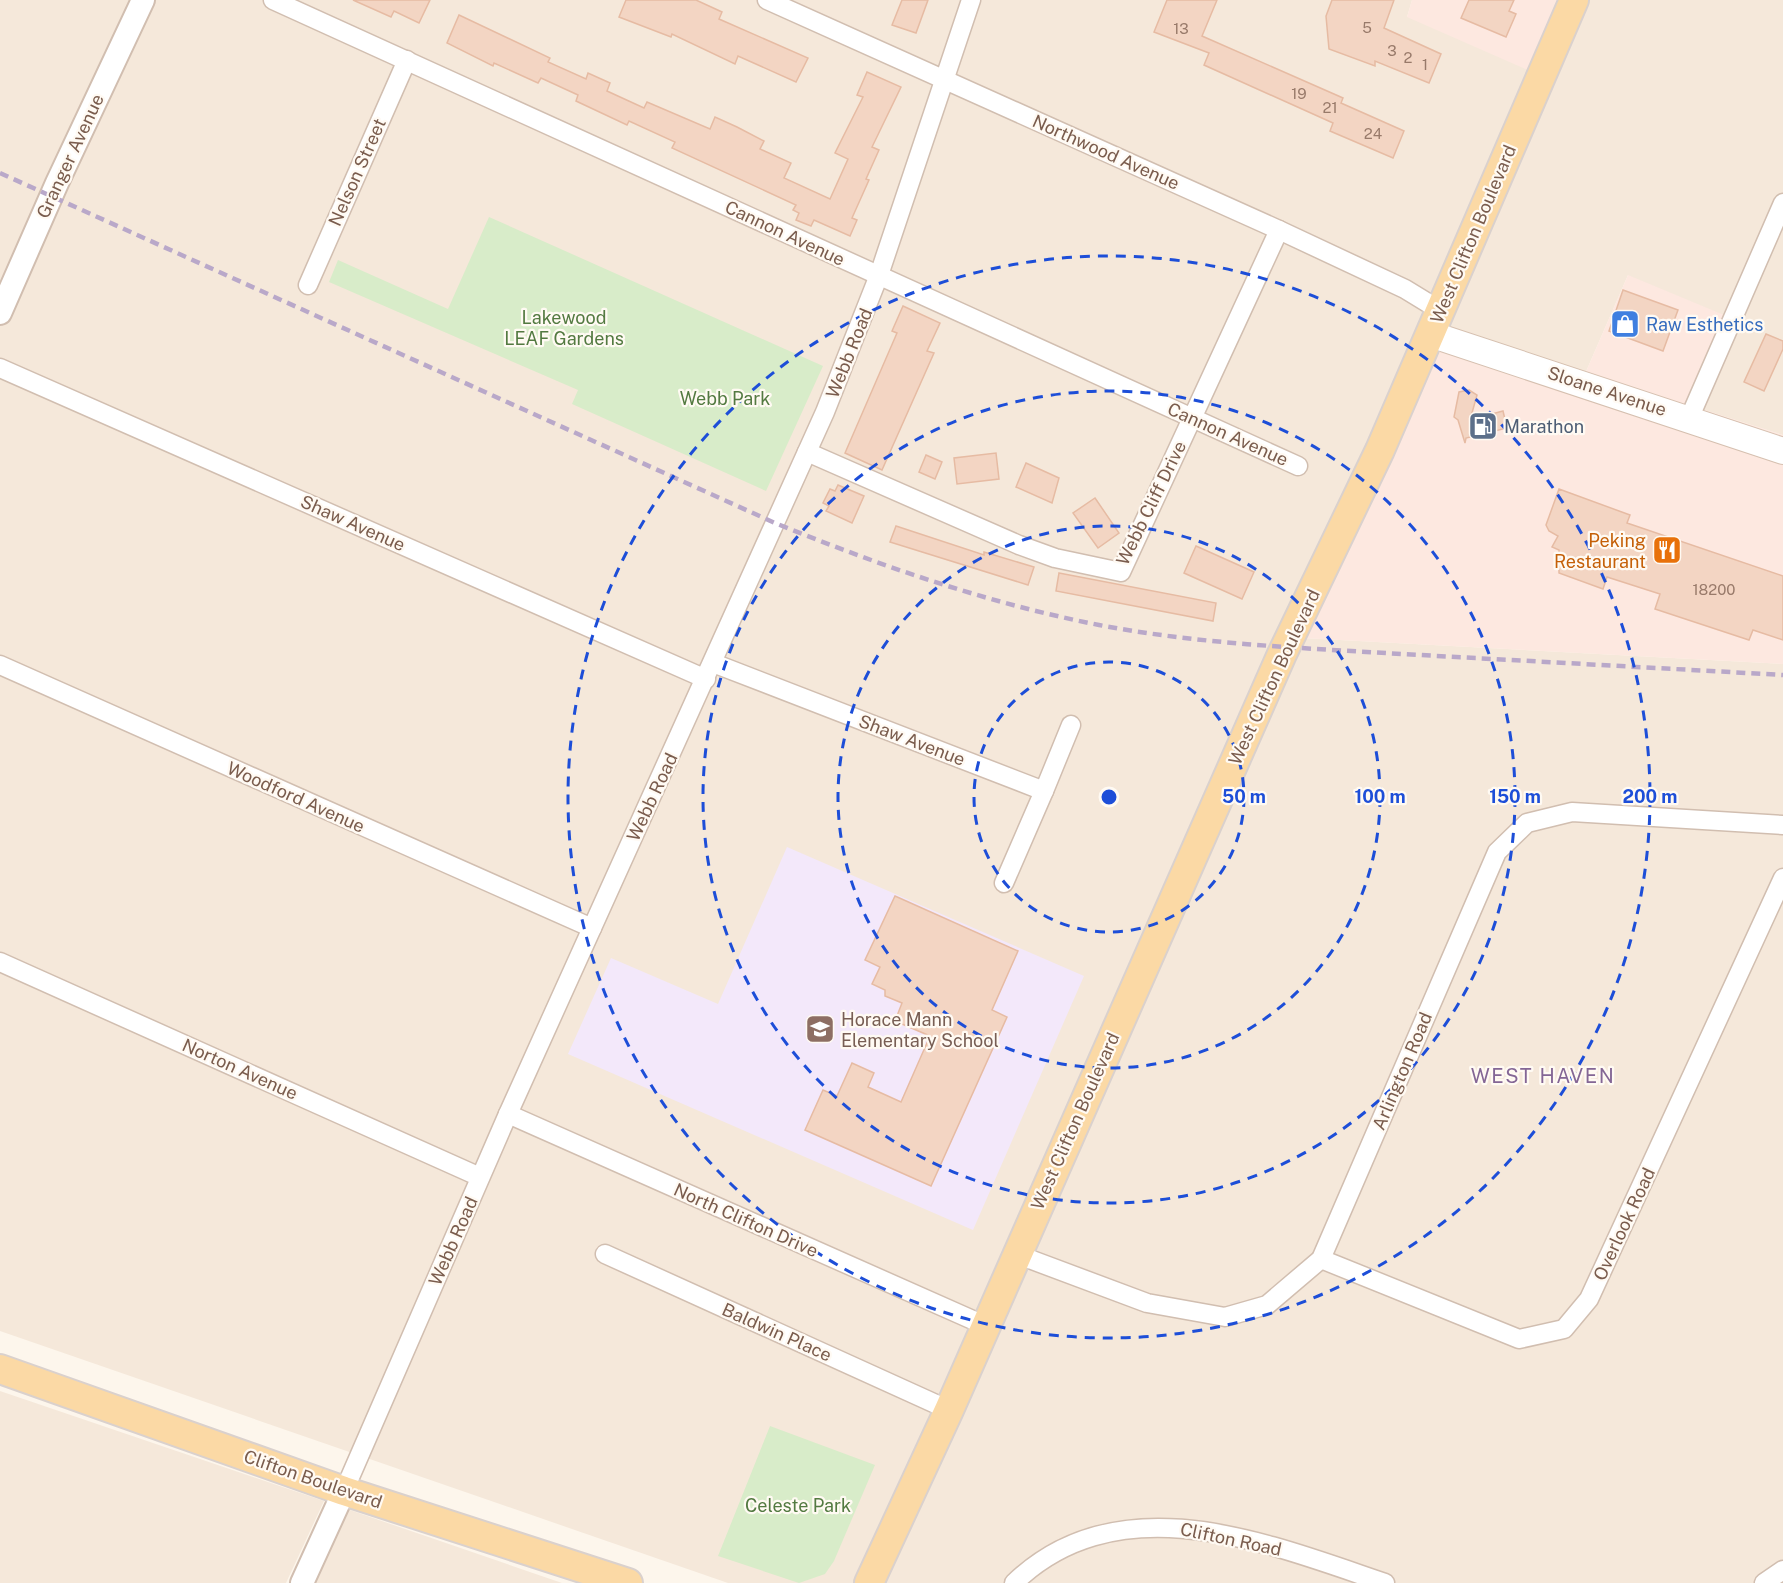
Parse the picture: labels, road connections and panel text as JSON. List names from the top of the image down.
{
  "streets": {
    "main road": ["West Clifton Boulevard", "Sloane Avenue", "Clifton Boulevard"],
    "street": [
      "Northwood Avenue",
      "Granger Avenue",
      "Nelson Street",
      "Cannon Avenue",
      "Webb Road",
      "Webb Cliff Drive",
      "Shaw Avenue",
      "Woodford Avenue",
      "Norton Avenue",
      "Arlington Road",
      "North Clifton Drive",
      "Overlook Road",
      "Baldwin Place",
      "Clifton Road"
    ]
  },
  "crossings": [
    ["Northwood Avenue", "West Clifton Boulevard"],
    ["Northwood Avenue", "Webb Road"],
    ["Northwood Avenue", "Sloane Avenue"],
    ["Northwood Avenue", "Webb Cliff Drive"],
    ["Nelson Street", "Cannon Avenue"],
    ["Cannon Avenue", "Webb Road"],
    ["Cannon Avenue", "Webb Cliff Drive"],
    ["West Clifton Boulevard", "Sloane Avenue"],
    ["West Clifton Boulevard", "Arlington Road"],
    ["West Clifton Boulevard", "North Clifton Drive"],
    ["West Clifton Boulevard", "Baldwin Place"],
    ["Webb Road", "Webb Cliff Drive"],
    ["Webb Road", "Shaw Avenue"],
    ["Webb Road", "Woodford Avenue"],
    ["Webb Road", "Norton Avenue"],
    ["Webb Road", "North Clifton Drive"],
    ["Webb Road", "Clifton Boulevard"],
    ["Arlington Road", "Overlook Road"]
  ],
  "districts": ["WEST HAVEN"],
  "parks": ["Lakewood LEAF Gardens", "Webb Park", "Celeste Park"],
  "places": {
    "shop": ["Raw Esthetics"],
    "fuel station": ["Marathon"],
    "restaurant": ["Peking Restaurant"],
    "school or university": ["Horace Mann Elementary School"]
  },
  "house_numbers": [
    "5",
    "13",
    "3",
    "2",
    "1",
    "19",
    "21",
    "24",
    "18200"
  ],
  "rings": [
    "50 m",
    "100 m",
    "150 m",
    "200 m"
  ]
}
